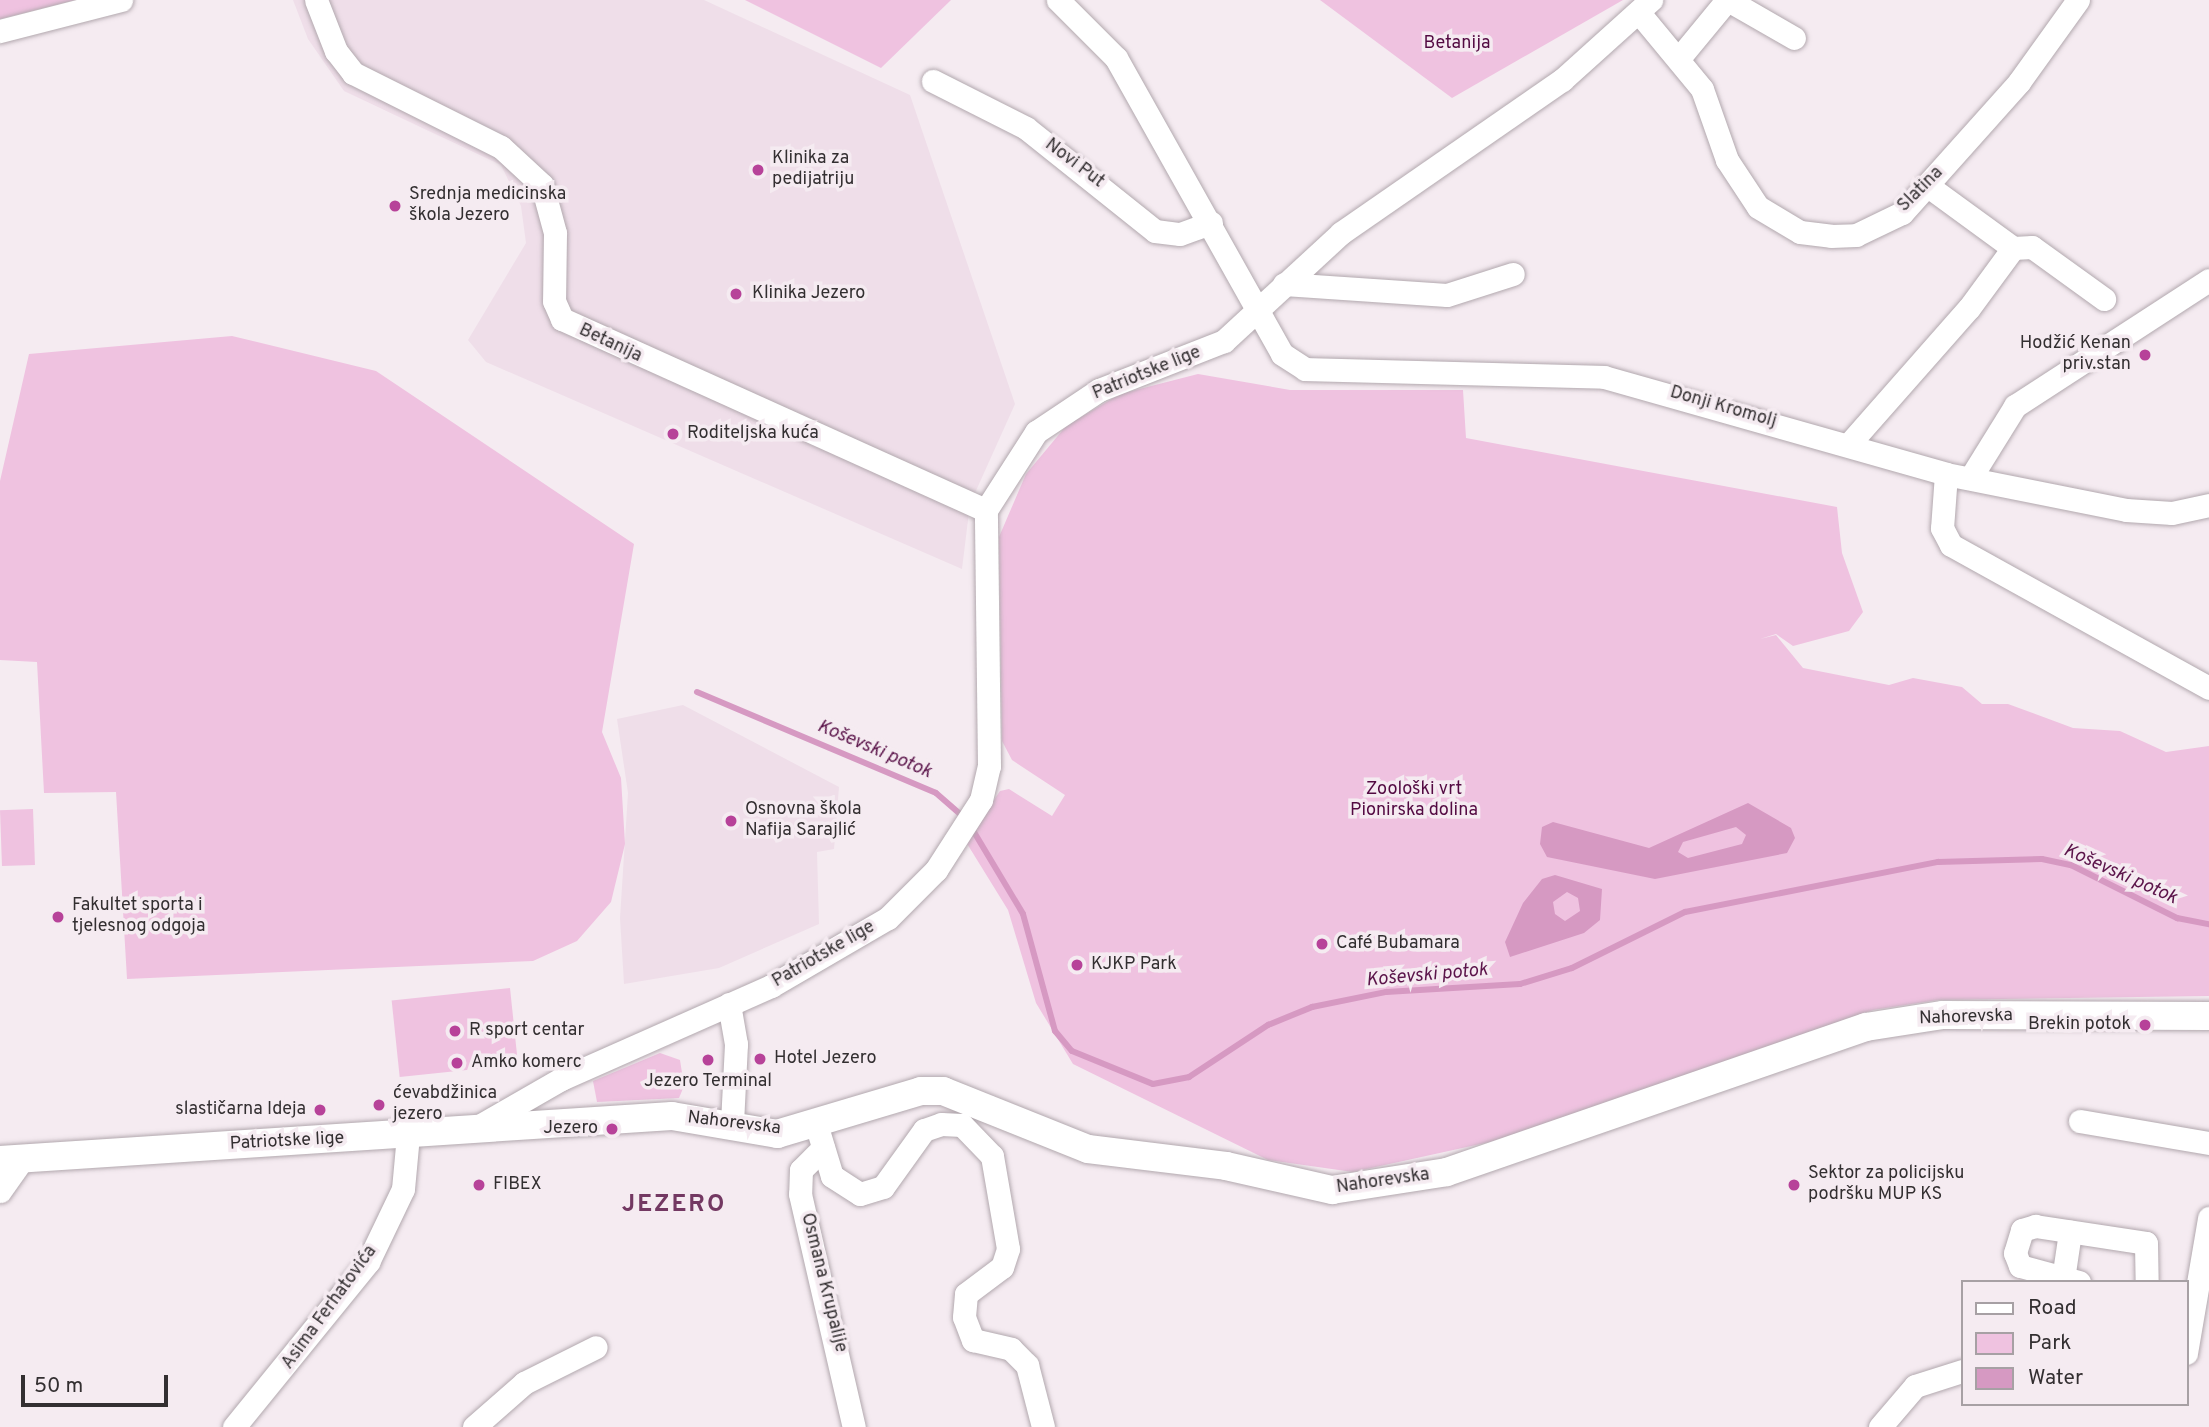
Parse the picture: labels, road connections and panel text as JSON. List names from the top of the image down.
{
  "streets": {
    "street": [
      "Novi Put",
      "Slatina",
      "Betanija",
      "Patriotske lige",
      "Donji Kromolj",
      "Nahorevska",
      "Osmana Krupalije",
      "Asima Ferhatovića"
    ]
  },
  "crossings": [
    ["Novi Put", "Donji Kromolj"],
    ["Slatina", "Patriotske lige"],
    ["Betanija", "Patriotske lige"],
    ["Patriotske lige", "Donji Kromolj"],
    ["Patriotske lige", "Nahorevska"],
    ["Patriotske lige", "Asima Ferhatovića"],
    ["Nahorevska", "Osmana Krupalije"]
  ],
  "districts": ["JEZERO"],
  "water": ["Koševski potok"],
  "parks": ["Betanija", "Zoološki vrt Pionirska dolina"],
  "places": [
    "Klinika za pedijatriju",
    "Srednja medicinska škola Jezero",
    "Klinika Jezero",
    "Hodžić Kenan priv.stan",
    "Roditeljska kuća",
    "Osnovna škola Nafija Sarajlić",
    "Fakultet sporta i tjelesnog odgoja",
    "Café Bubamara",
    "KJKP Park",
    "Brekin potok",
    "R sport centar",
    "Hotel Jezero",
    "Jezero Terminal",
    "Amko komerc",
    "ćevabdžinica jezero",
    "slastičarna Ideja",
    "Jezero",
    "FIBEX",
    "Sektor za policijsku podršku MUP KS"
  ],
  "legend": ["Road", "Park", "Water"],
  "scale_bar": "50 m"
}
